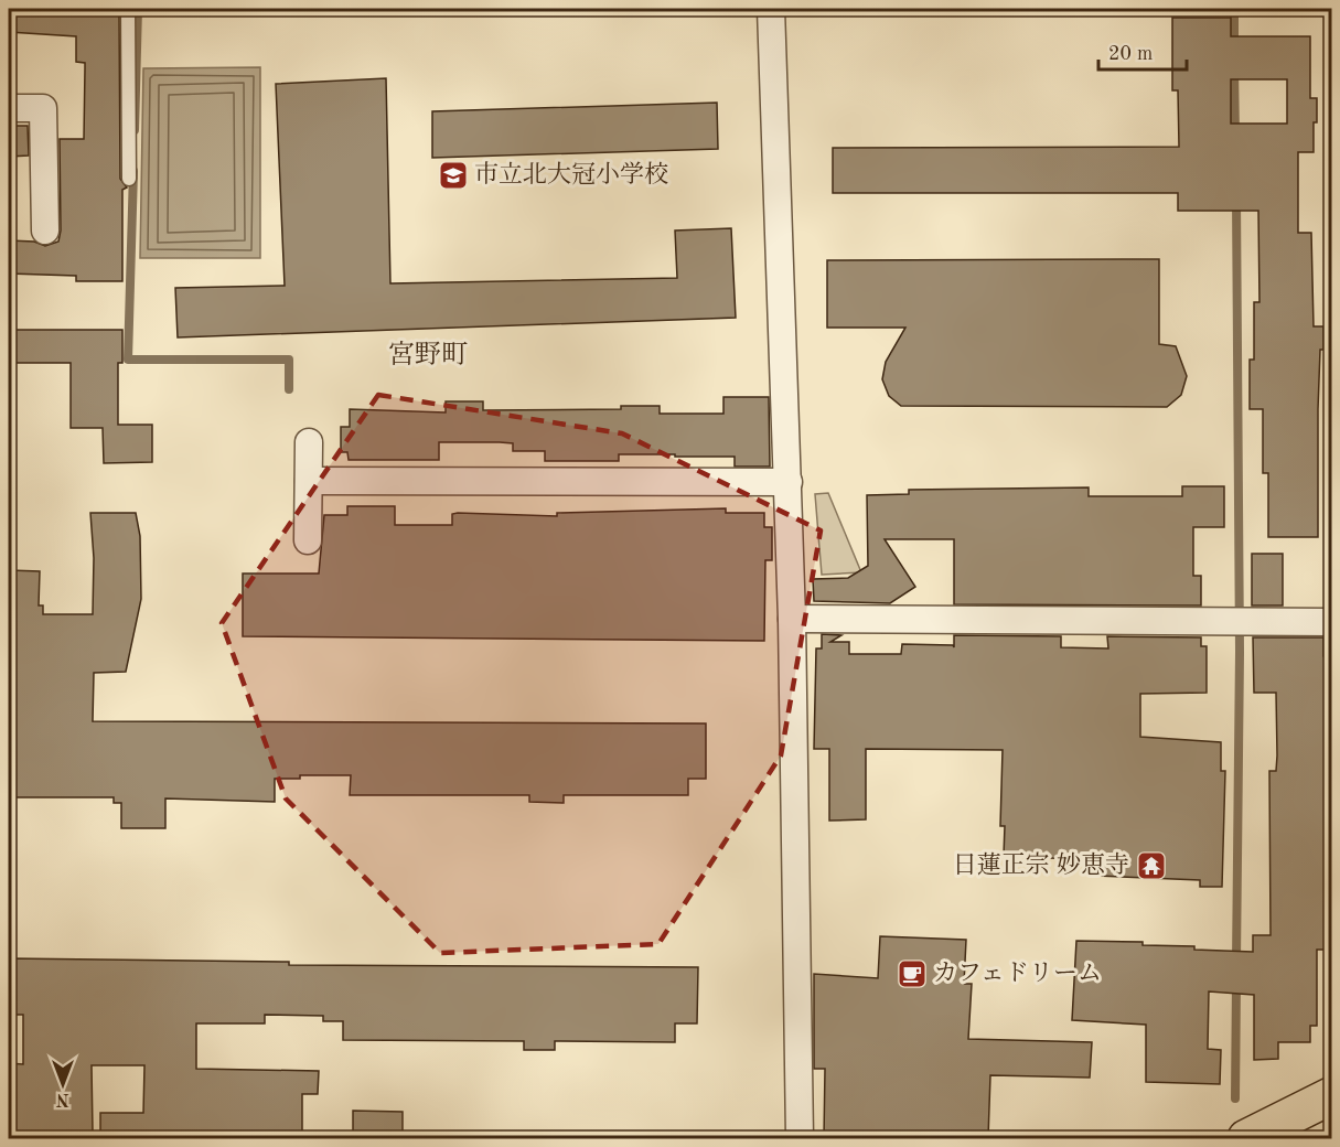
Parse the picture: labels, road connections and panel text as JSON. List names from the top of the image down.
{
  "districts": ["宮野町"],
  "places": {
    "school or university": ["市立北大冠小学校"],
    "temple": ["日蓮正宗 妙恵寺"],
    "cafe": ["カフェドリーム"]
  },
  "scale_bar": "20 m",
  "north": "bottom"
}
